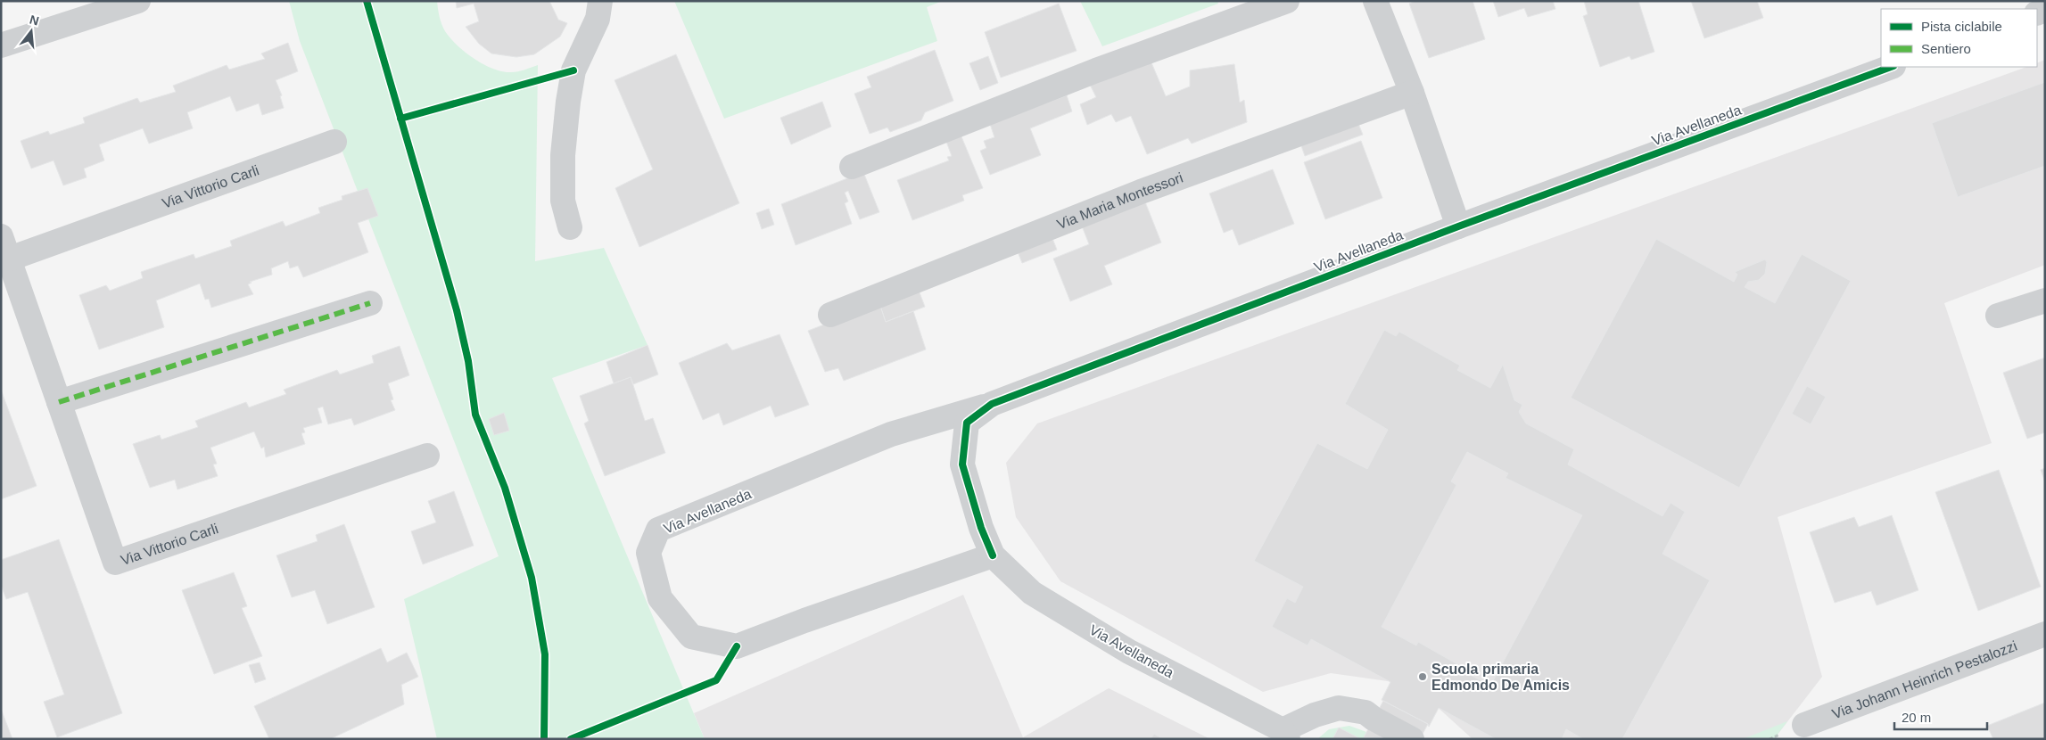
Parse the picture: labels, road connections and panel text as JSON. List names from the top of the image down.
{
  "streets": {
    "street": [
      "Via Avellaneda",
      "Via Vittorio Carli",
      "Via Maria Montessori",
      "Via Johann Heinrich Pestalozzi"
    ]
  },
  "places": ["Scuola primaria Edmondo De Amicis"],
  "legend": ["Pista ciclabile", "Sentiero"],
  "scale_bar": "20 m",
  "north": "top"
}
